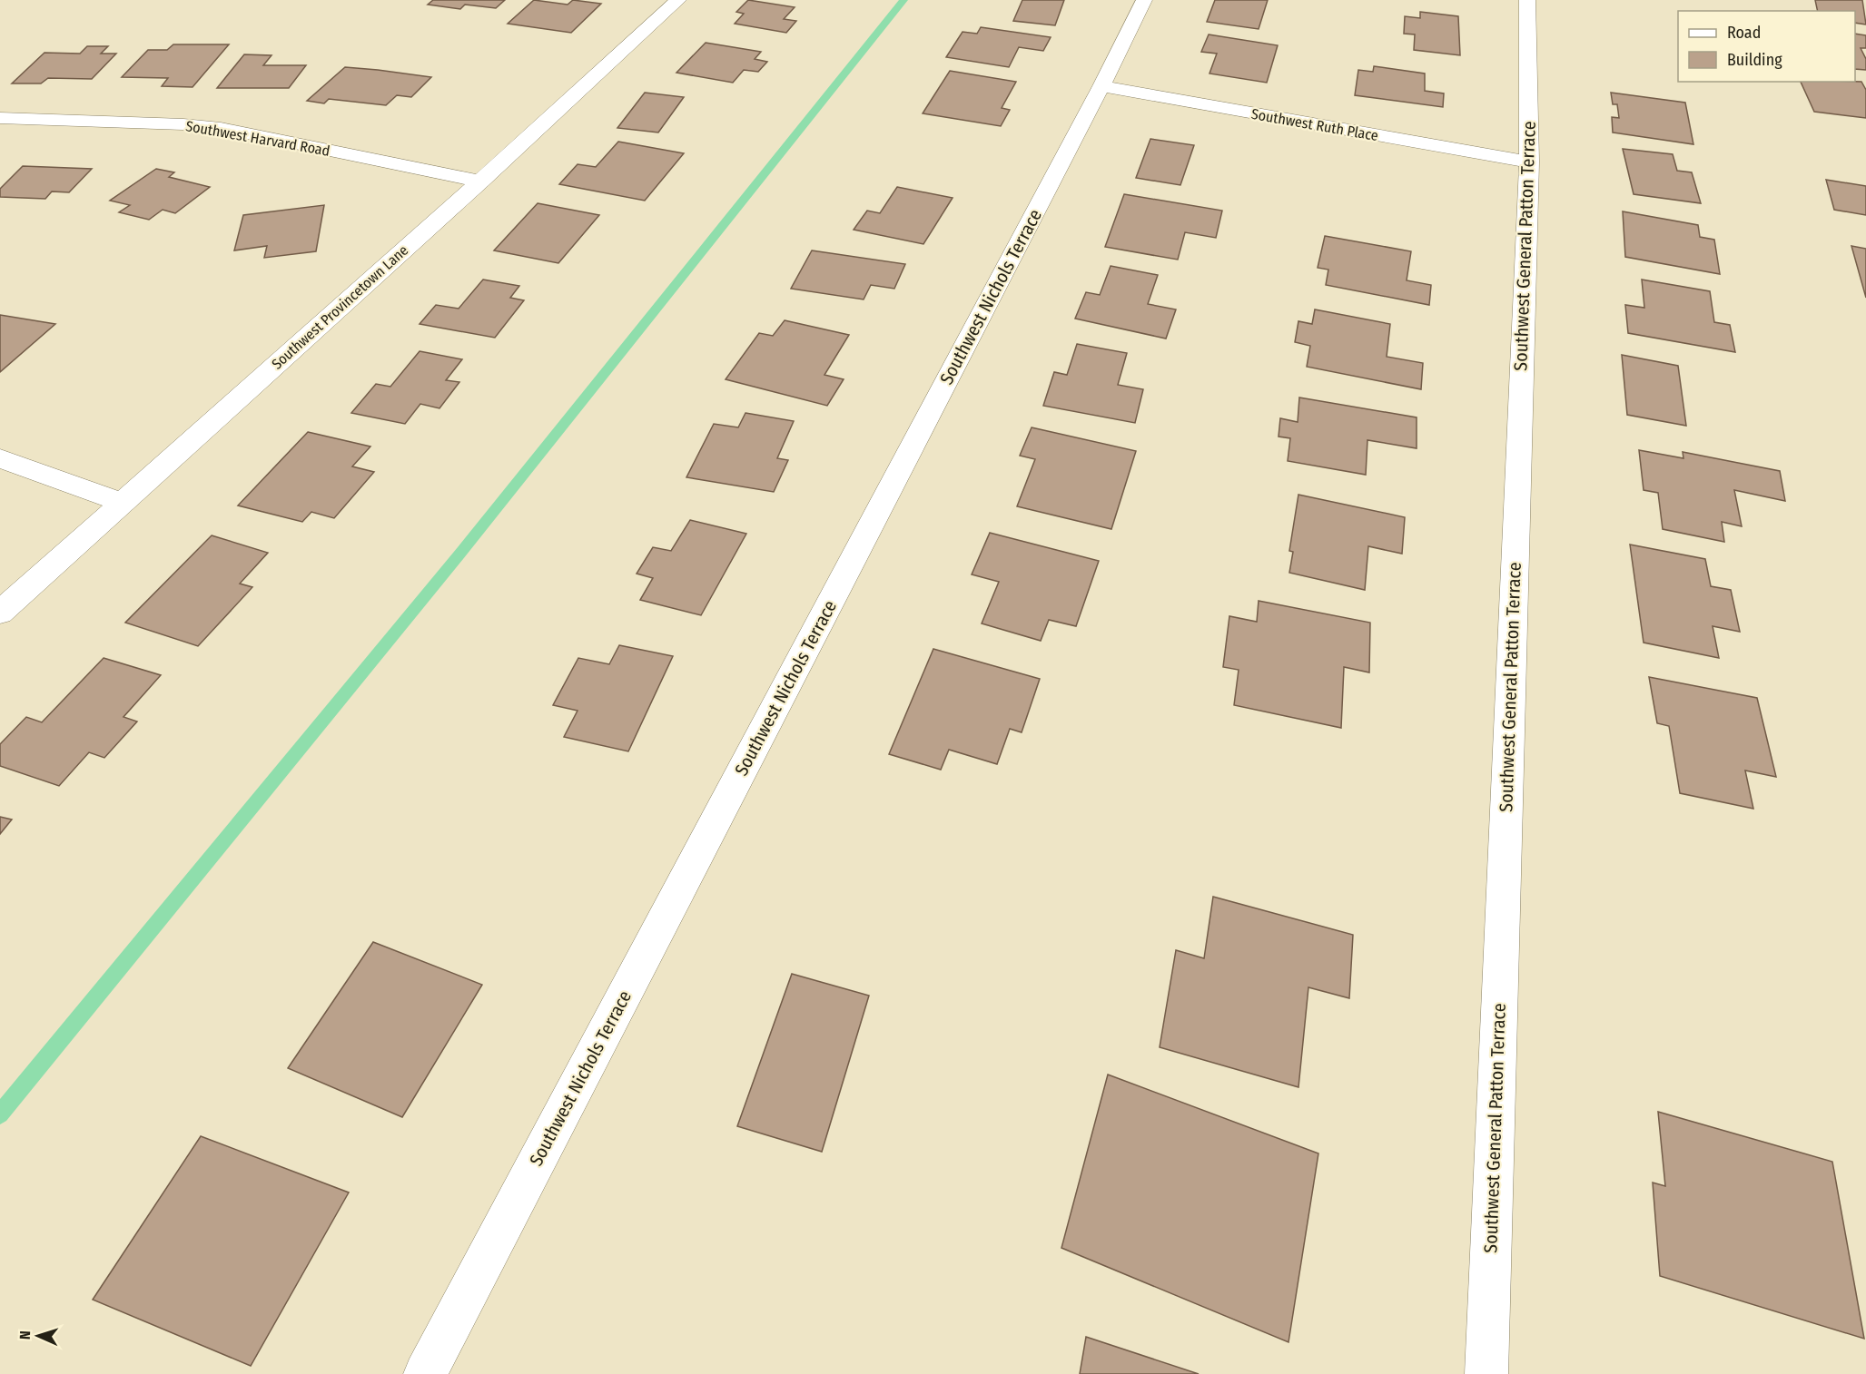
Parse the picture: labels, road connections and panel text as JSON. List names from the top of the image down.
{
  "streets": {
    "street": [
      "Southwest Ruth Place",
      "Southwest Harvard Road",
      "Southwest General Patton Terrace",
      "Southwest Nichols Terrace",
      "Southwest Provincetown Lane"
    ]
  },
  "crossings": [
    ["Southwest Ruth Place", "Southwest General Patton Terrace"],
    ["Southwest Ruth Place", "Southwest Nichols Terrace"],
    ["Southwest Harvard Road", "Southwest Provincetown Lane"]
  ],
  "legend": ["Road", "Building"],
  "north": "left"
}
